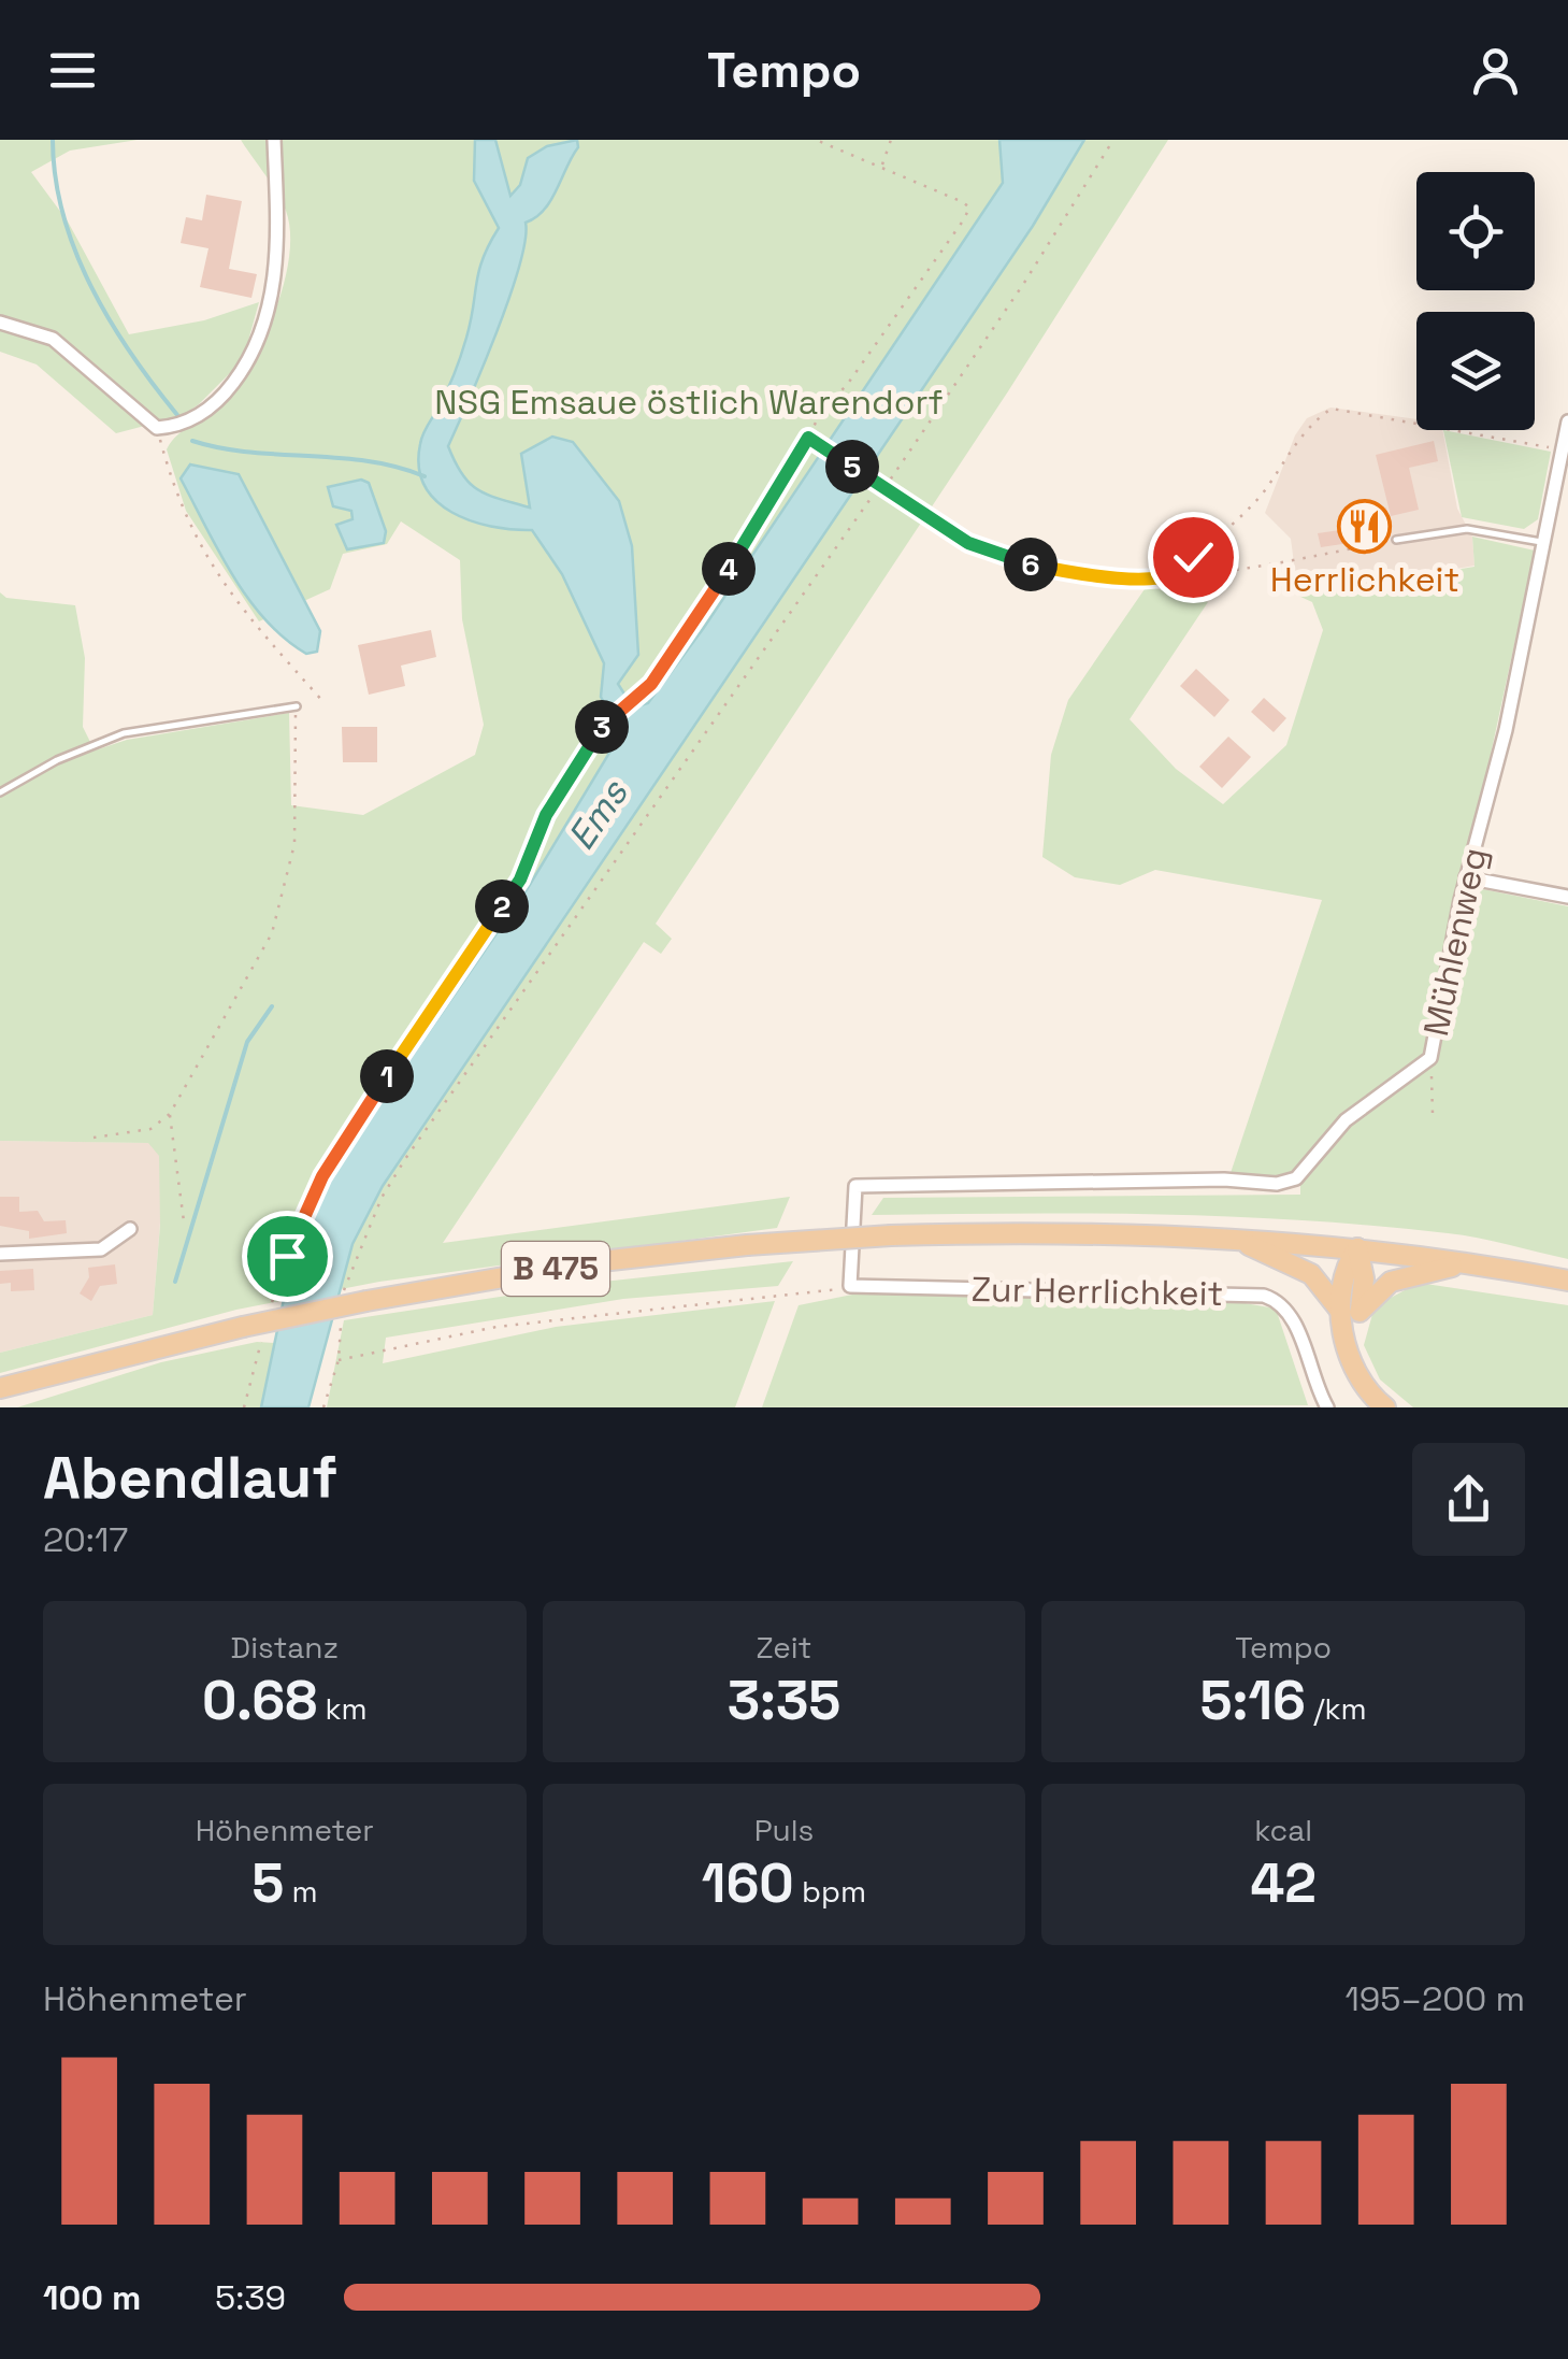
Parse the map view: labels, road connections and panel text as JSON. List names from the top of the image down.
{
  "streets": {
    "main road": ["B 475"],
    "street": ["Mühlenweg", "Zur Herrlichkeit"]
  },
  "crossings": [
    ["Mühlenweg", "Zur Herrlichkeit"]
  ],
  "water": ["Ems"],
  "parks": ["NSG Emsaue östlich Warendorf"],
  "places": {
    "restaurant": ["Herrlichkeit"]
  },
  "page": {
    "header": "Tempo",
    "pins": [
      "5",
      "6",
      "4",
      "3",
      "2",
      "1"
    ],
    "heading": ["Abendlauf", "20:17"],
    "stats": [
      ["Distanz", "0.68 km"],
      ["Zeit", "3:35"],
      ["Tempo", "5:16 /km"],
      ["Höhenmeter", "5 m"],
      ["Puls", "160 bpm"],
      ["kcal", "42"]
    ],
    "chart": ["Höhenmeter", "195–200 m"],
    "list": [
      {
        "name": "100 m",
        "note": "5:39"
      }
    ]
  }
}
